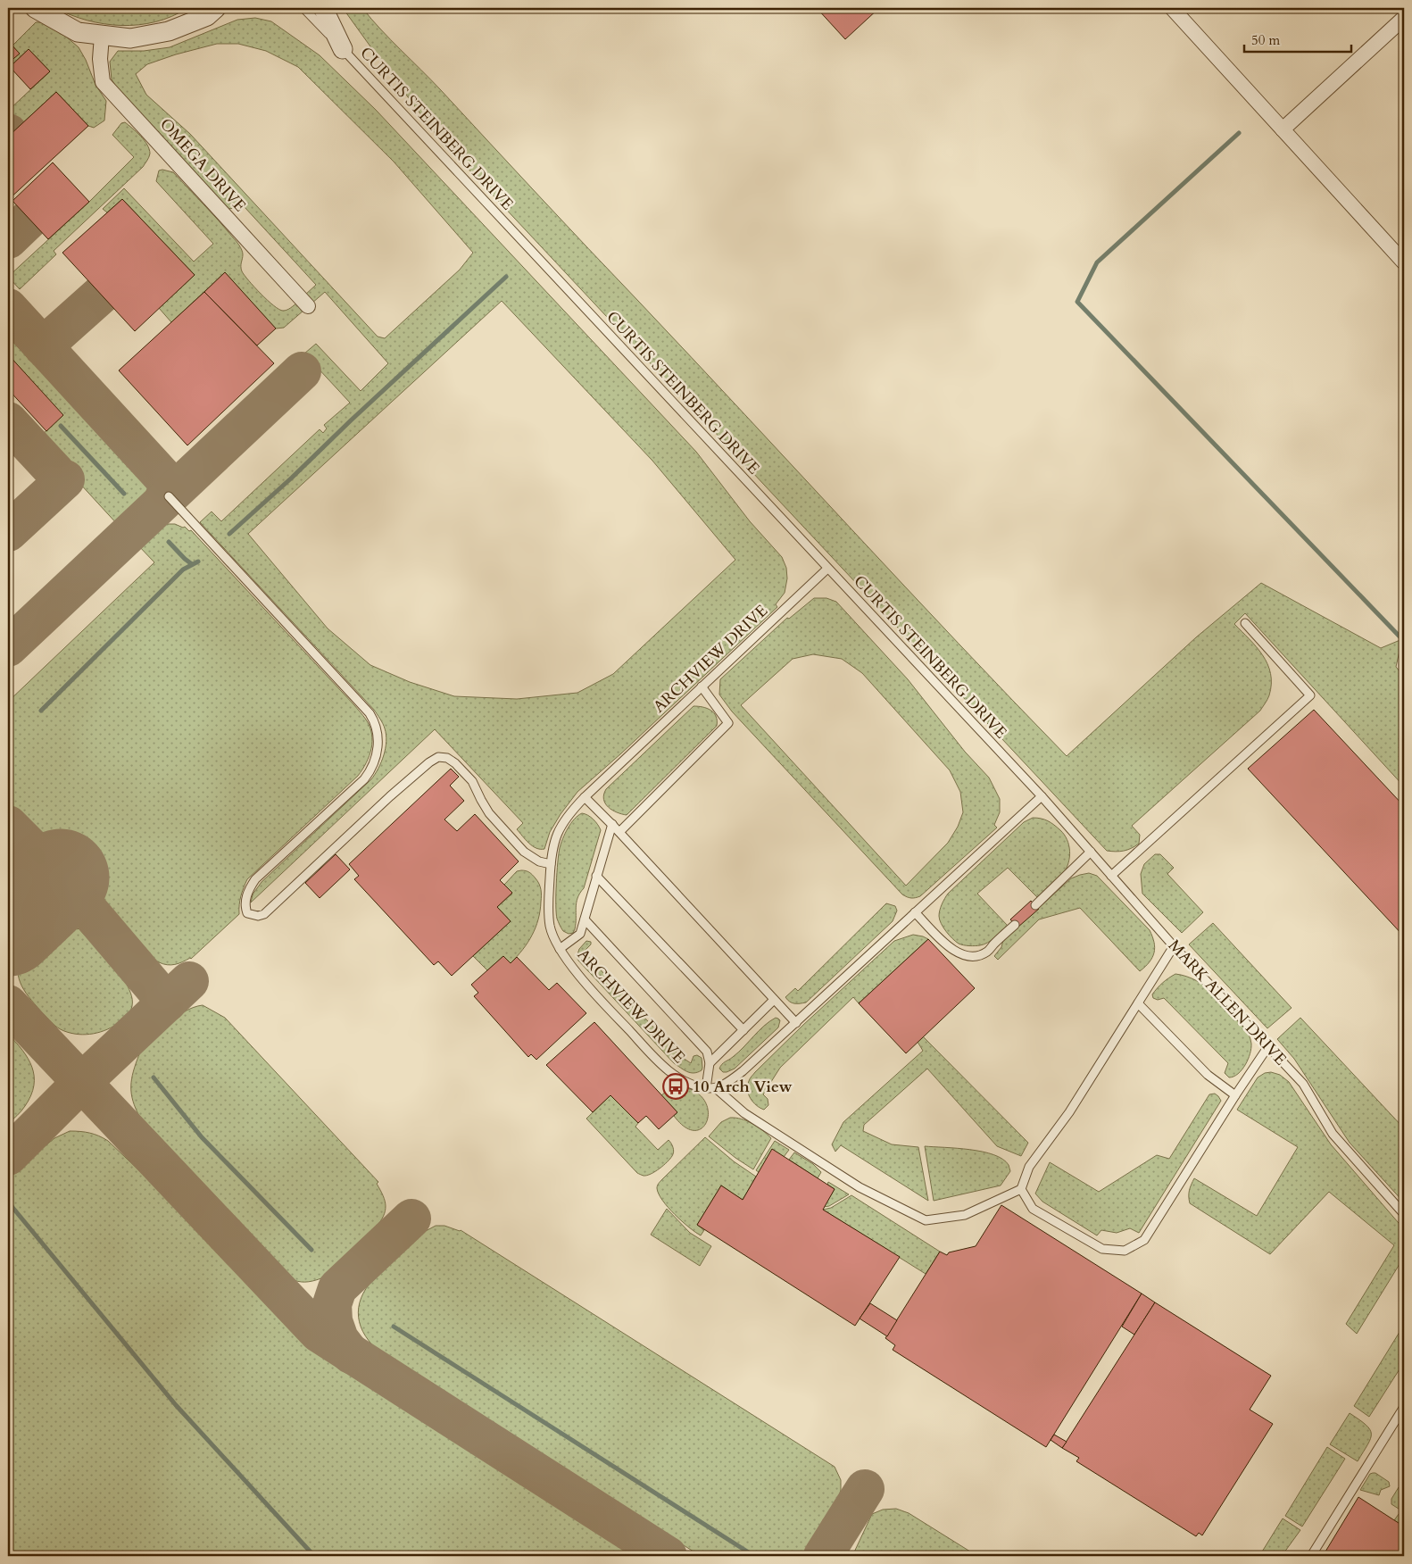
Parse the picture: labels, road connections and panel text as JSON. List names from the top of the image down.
{
  "streets": {
    "street": ["OMEGA DRIVE"],
    "lane": ["CURTIS STEINBERG DRIVE", "ARCHVIEW DRIVE", "MARK ALLEN DRIVE"]
  },
  "crossings": [
    ["CURTIS STEINBERG DRIVE", "ARCHVIEW DRIVE"],
    ["CURTIS STEINBERG DRIVE", "MARK ALLEN DRIVE"],
    ["ARCHVIEW DRIVE", "MARK ALLEN DRIVE"]
  ],
  "places": {
    "bus stop": ["10 Arch View"]
  },
  "scale_bar": "50 m"
}
